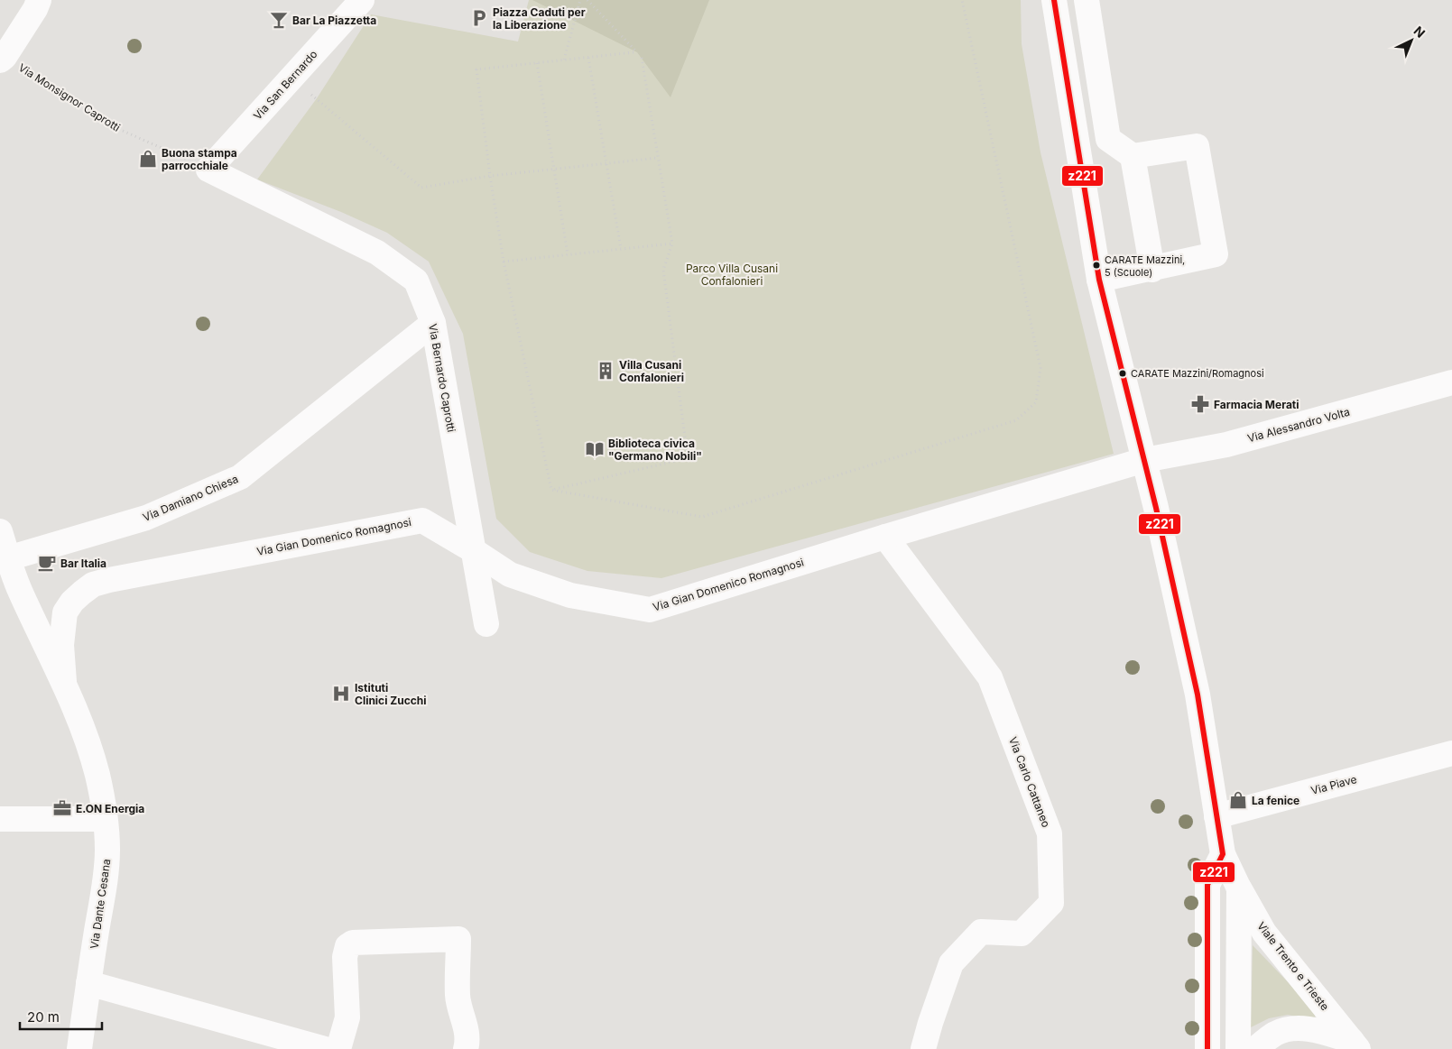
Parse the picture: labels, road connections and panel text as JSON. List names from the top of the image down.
{
  "streets": {
    "street": [
      "Via San Bernardo",
      "Via Bernardo Caprotti",
      "Via Alessandro Volta",
      "Via Damiano Chiesa",
      "Via Gian Domenico Romagnosi",
      "Via Carlo Cattaneo",
      "Via Piave",
      "Via Dante Cesana",
      "Viale Trento e Trieste"
    ],
    "path": ["Via Monsignor Caprotti"]
  },
  "crossings": [
    ["Via San Bernardo", "Via Monsignor Caprotti"],
    ["Via San Bernardo", "Via Bernardo Caprotti"],
    ["Via Monsignor Caprotti", "Via Bernardo Caprotti"],
    ["Via Bernardo Caprotti", "Via Damiano Chiesa"],
    ["Via Bernardo Caprotti", "Via Gian Domenico Romagnosi"],
    ["Via Alessandro Volta", "Via Gian Domenico Romagnosi"],
    ["Via Alessandro Volta", "Viale Trento e Trieste"],
    ["Via Damiano Chiesa", "Via Dante Cesana"],
    ["Via Gian Domenico Romagnosi", "Via Carlo Cattaneo"],
    ["Via Gian Domenico Romagnosi", "Via Dante Cesana"],
    ["Via Gian Domenico Romagnosi", "Viale Trento e Trieste"],
    ["Via Piave", "Viale Trento e Trieste"]
  ],
  "parks": ["Parco Villa Cusani Confalonieri"],
  "places": {
    "parking": ["Piazza Caduti per la Liberazione"],
    "bar": ["Bar La Piazzetta"],
    "shop": ["Buona stampa parrocchiale", "La fenice"],
    "other": ["CARATE Mazzini, 5 (Scuole)", "CARATE Mazzini/Romagnosi"],
    "building": ["Villa Cusani Confalonieri"],
    "pharmacy": ["Farmacia Merati"],
    "library": ["Biblioteca civica \"Germano Nobili\""],
    "cafe": ["Bar Italia"],
    "hospital": ["Istituti Clinici Zucchi"],
    "office": ["E.ON Energia"]
  },
  "lines": ["transit line z221"],
  "scale_bar": "20 m",
  "north": "top right"
}
